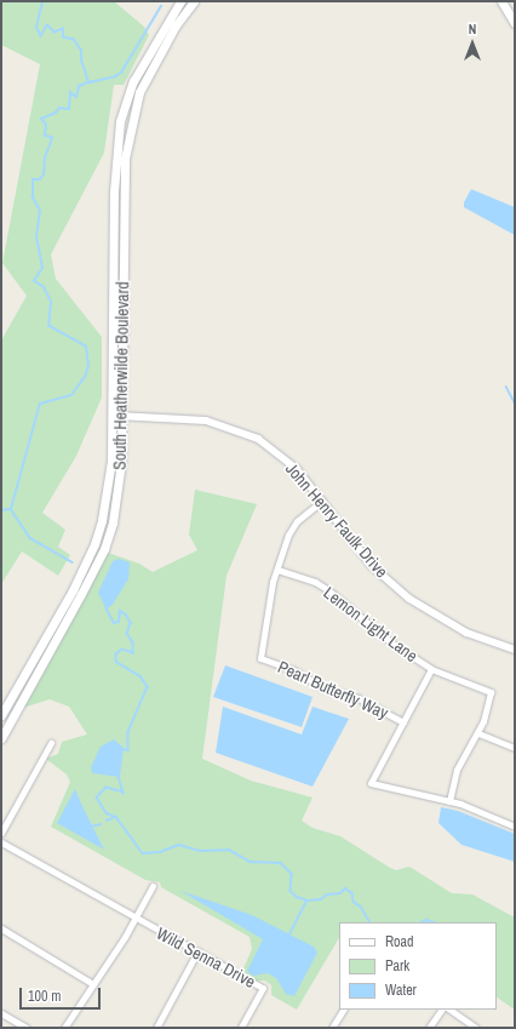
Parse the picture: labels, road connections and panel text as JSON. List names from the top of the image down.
{
  "streets": {
    "main road": ["South Heatherwilde Boulevard"],
    "street": [
      "John Henry Faulk Drive",
      "Lemon Light Lane",
      "Pearl Butterfly Way",
      "Wild Senna Drive"
    ]
  },
  "crossings": [
    ["South Heatherwilde Boulevard", "John Henry Faulk Drive"],
    ["Lemon Light Lane", "Pearl Butterfly Way"]
  ],
  "legend": ["Road", "Park", "Water"],
  "scale_bar": "100 m",
  "north": "top"
}
